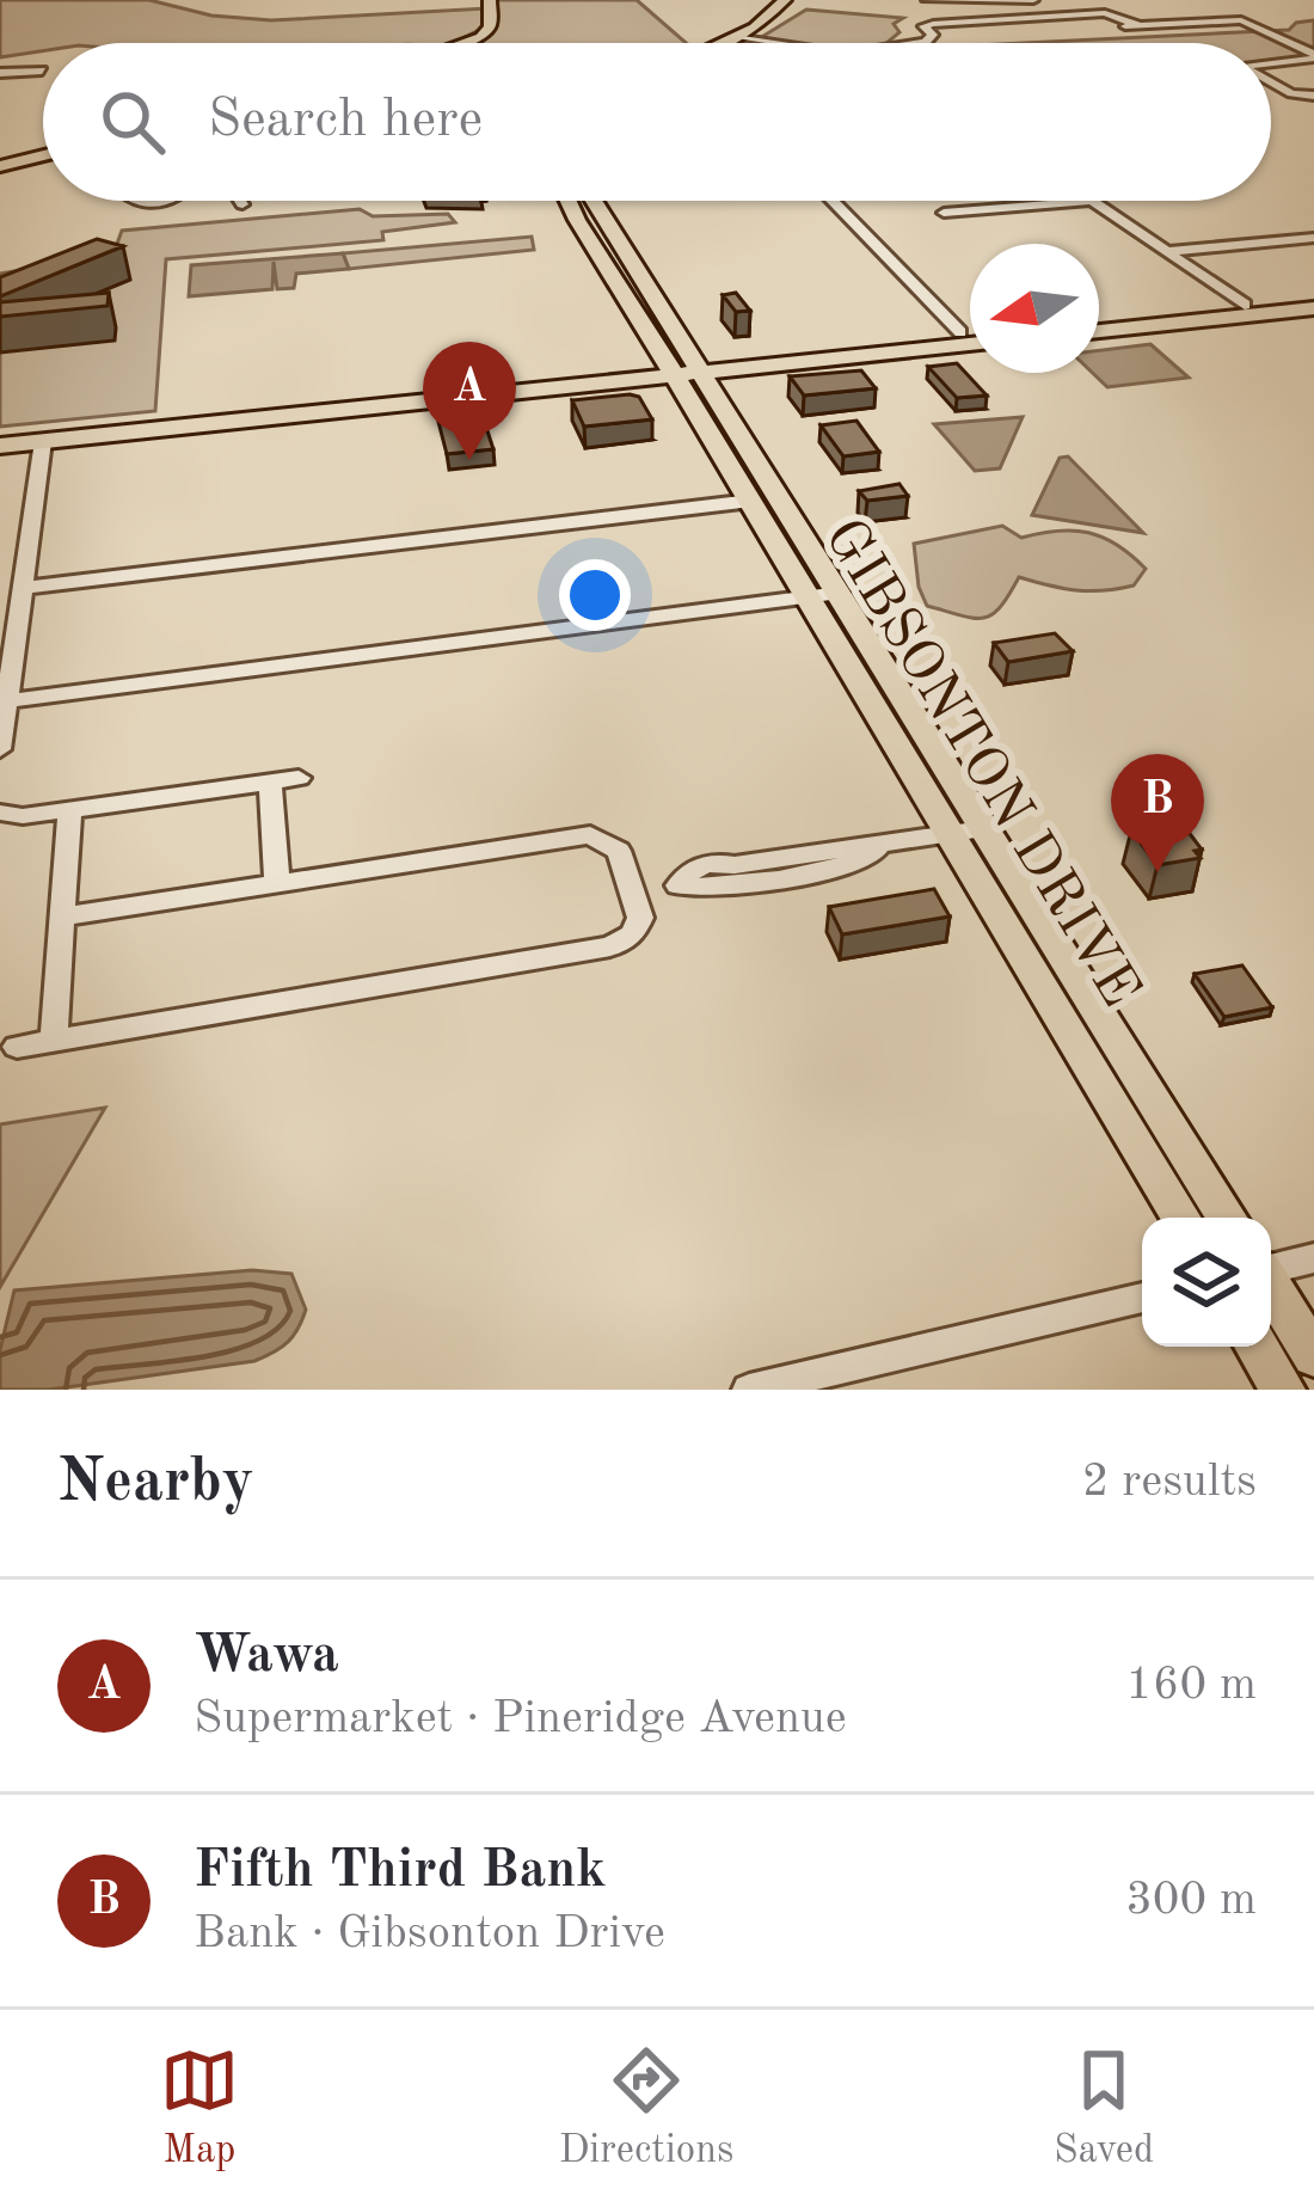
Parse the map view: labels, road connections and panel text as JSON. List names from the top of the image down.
{
  "streets": {
    "main road": ["GIBSONTON DRIVE"]
  },
  "north": "left",
  "page": {
    "search": "Search here",
    "pins": ["A", "B"],
    "heading": ["Nearby", "2 results"],
    "list": [
      {
        "mark": "A",
        "name": "Wawa",
        "note": "Supermarket · Pineridge Avenue",
        "value": "160 m"
      },
      {
        "mark": "B",
        "name": "Fifth Third Bank",
        "note": "Bank · Gibsonton Drive",
        "value": "300 m"
      }
    ],
    "nav": ["Map", "Directions", "Saved"]
  }
}
